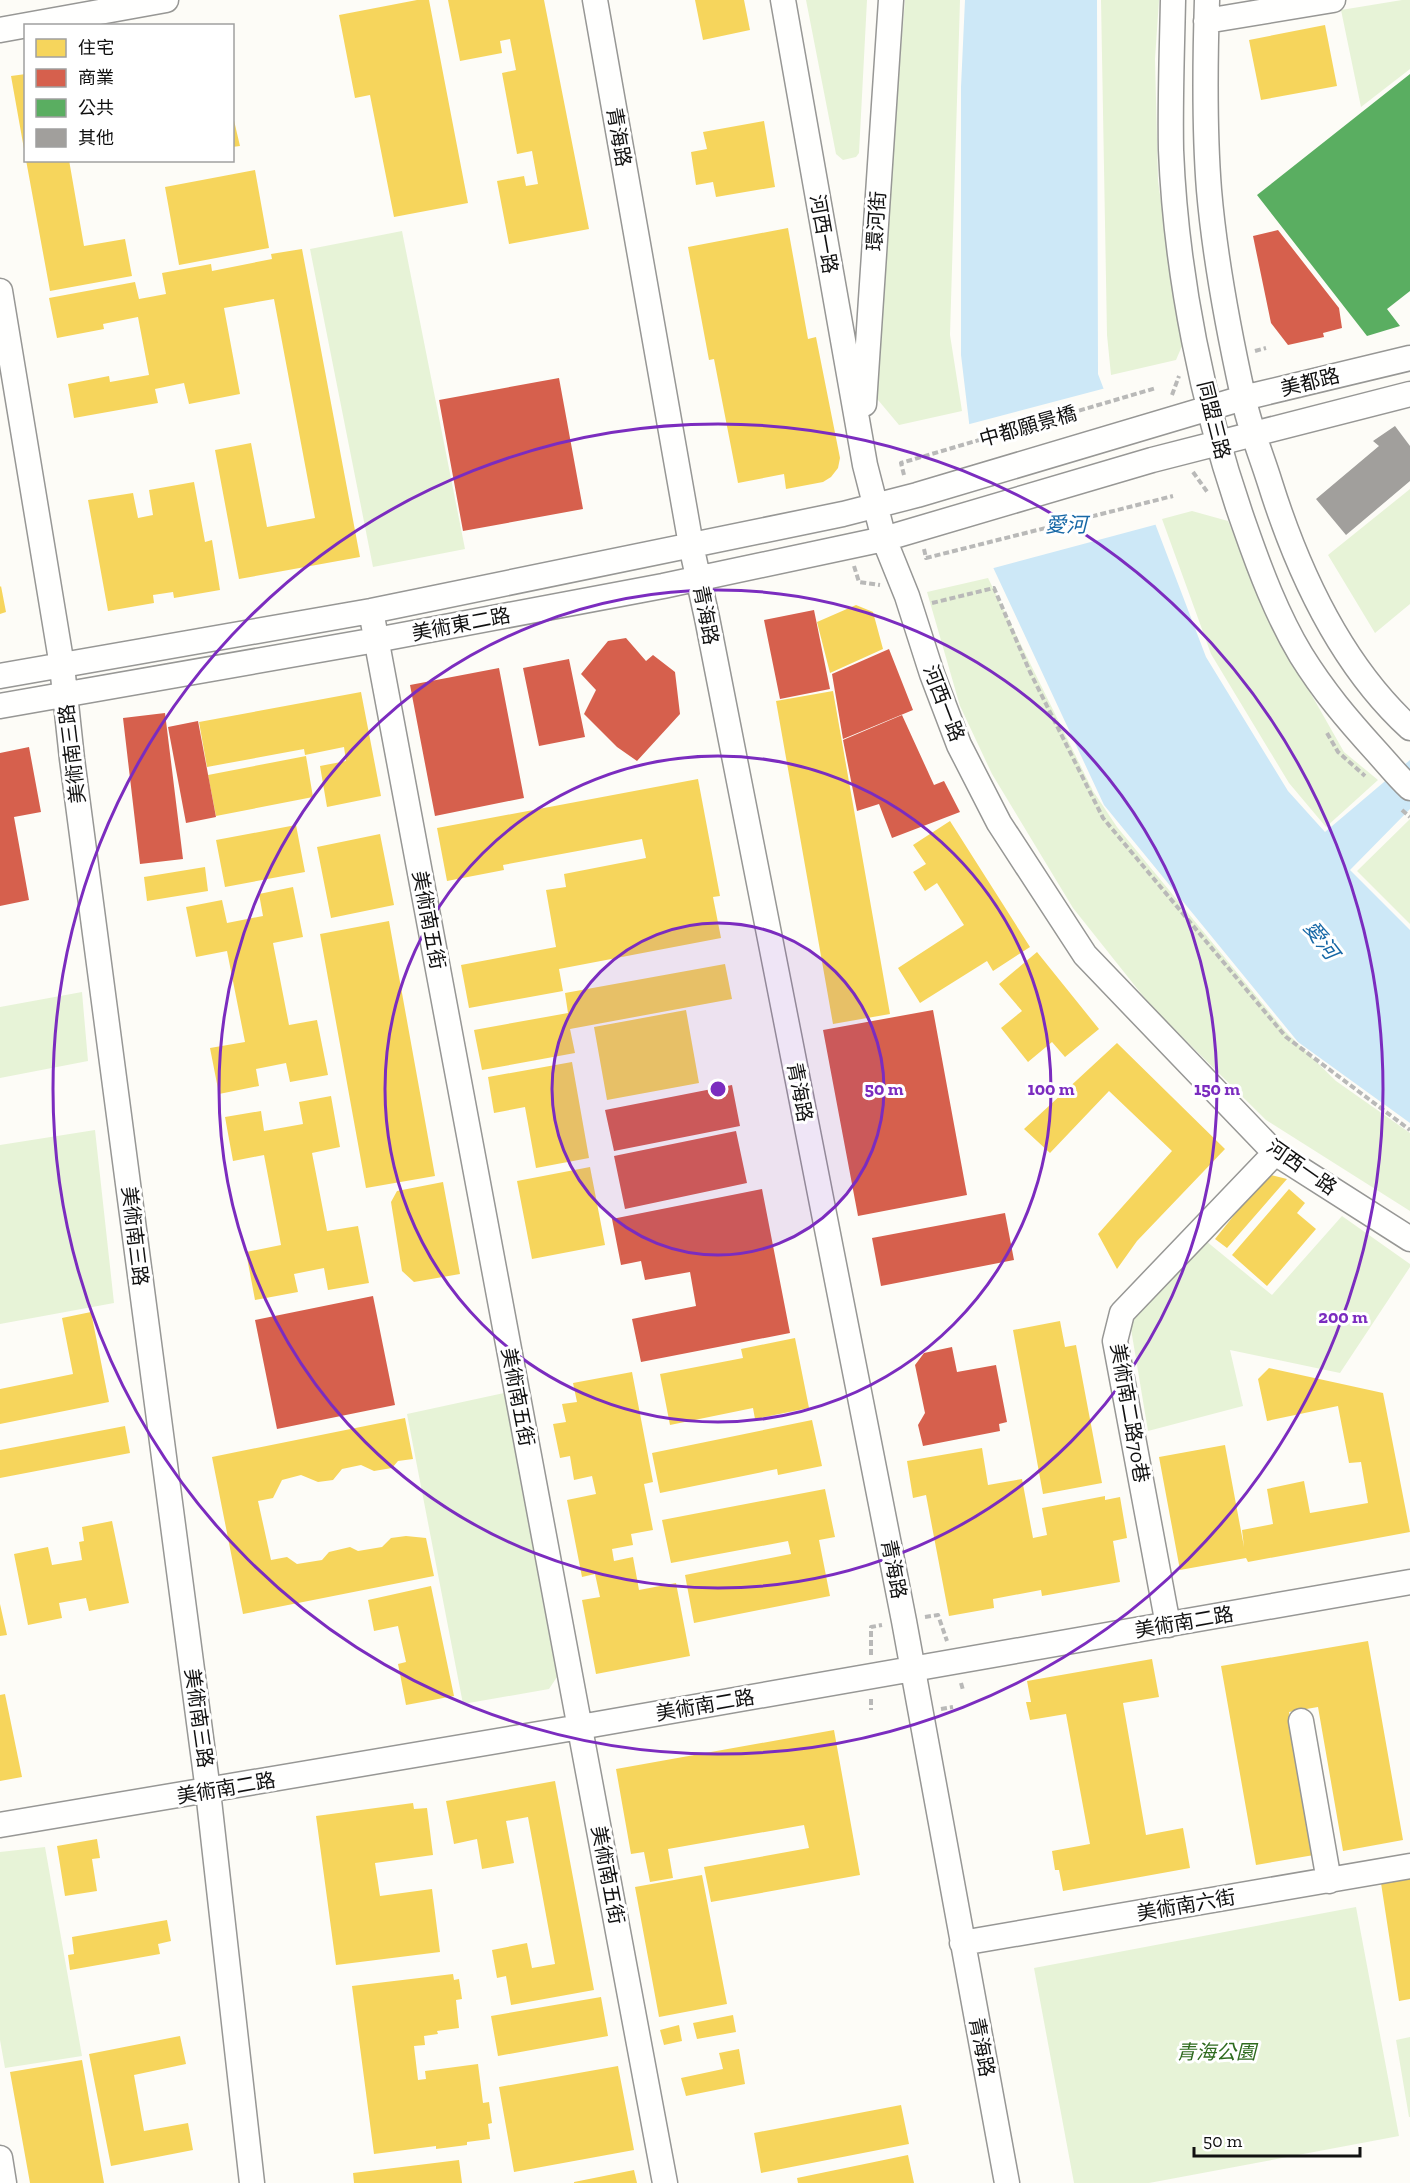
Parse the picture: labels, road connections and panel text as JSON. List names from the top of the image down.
{
  "streets": {
    "street": [
      "青海路",
      "環河街",
      "河西一路",
      "美都路",
      "同盟三路",
      "中都願景橋",
      "美術東二路",
      "美術南三路",
      "美術南五街",
      "美術南二路70巷",
      "美術南二路",
      "美術南六街"
    ]
  },
  "crossings": [
    ["青海路", "美術東二路"],
    ["青海路", "美術南二路"],
    ["青海路", "美術南六街"],
    ["環河街", "河西一路"],
    ["河西一路", "美術東二路"],
    ["河西一路", "美術南二路70巷"],
    ["美都路", "同盟三路"],
    ["美都路", "中都願景橋"],
    ["美都路", "美術東二路"],
    ["同盟三路", "中都願景橋"],
    ["同盟三路", "美術東二路"],
    ["中都願景橋", "美術東二路"],
    ["美術東二路", "美術南三路"],
    ["美術東二路", "美術南五街"],
    ["美術南三路", "美術南二路"],
    ["美術南五街", "美術南二路"],
    ["美術南二路70巷", "美術南二路"]
  ],
  "water": ["愛河"],
  "parks": ["青海公園"],
  "legend": [
    "住宅",
    "商業",
    "公共",
    "其他"
  ],
  "scale_bar": "50 m",
  "rings": [
    "50 m",
    "100 m",
    "150 m",
    "200 m"
  ]
}
